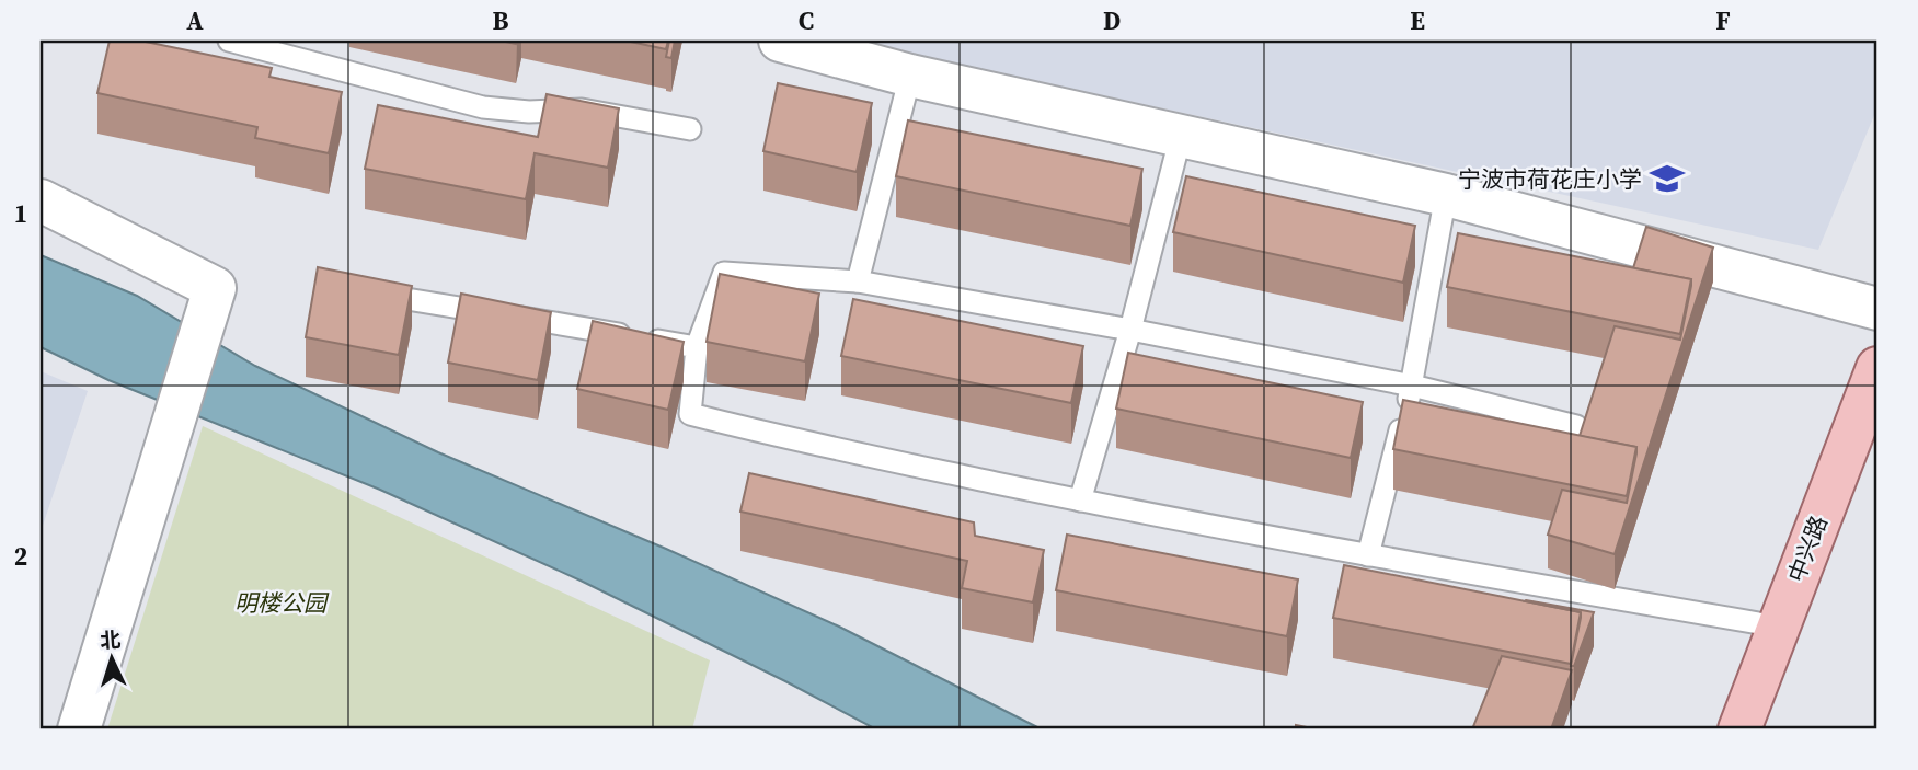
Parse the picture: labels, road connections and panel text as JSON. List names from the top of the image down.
{
  "streets": {
    "main road": ["中兴路"]
  },
  "parks": ["明楼公园"],
  "places": {
    "school or university": ["宁波市荷花庄小学"]
  },
  "north": "top",
  "grid": {
    "columns": [
      "A",
      "B",
      "C",
      "D",
      "E",
      "F"
    ],
    "rows": ["1", "2"]
  }
}
